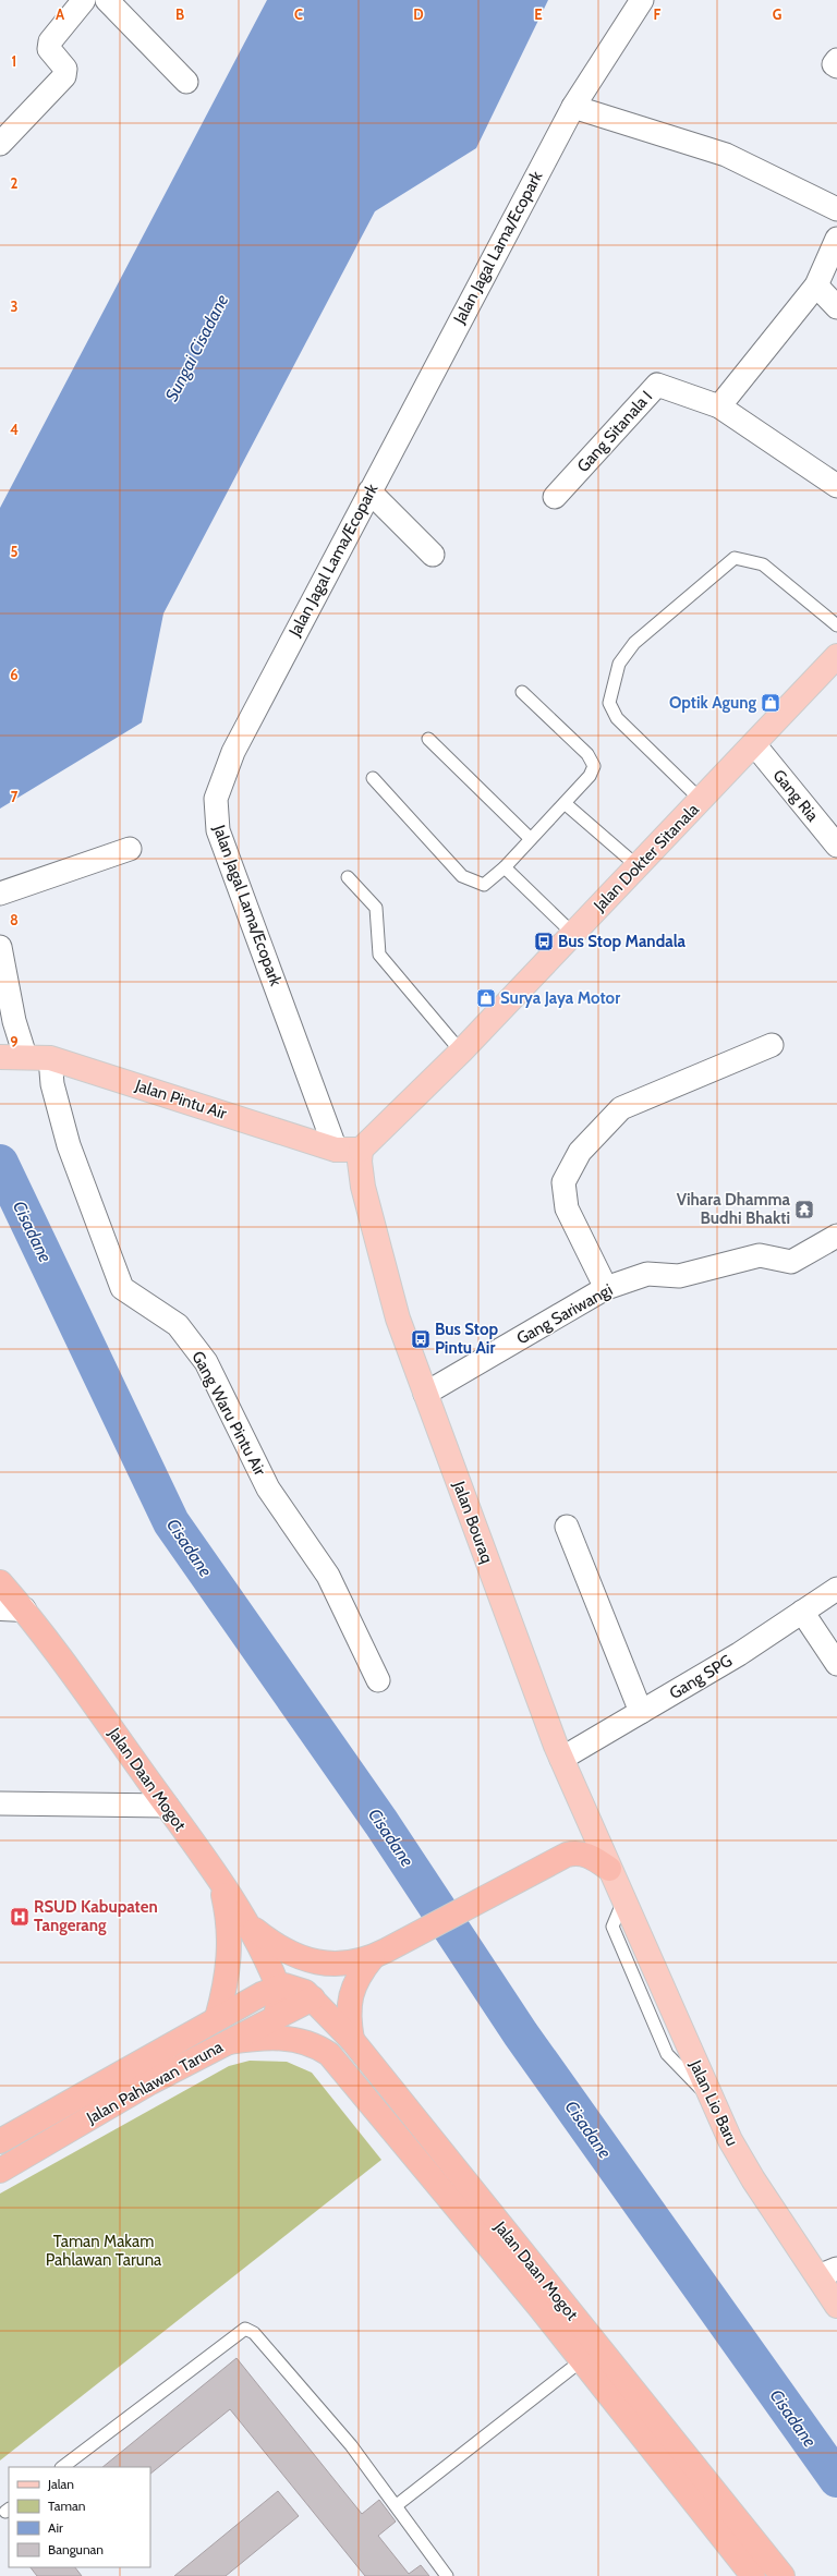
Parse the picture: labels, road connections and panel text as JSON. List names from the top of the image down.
{
  "streets": {
    "highway": ["Jalan Daan Mogot", "Jalan Pahlawan Taruna"],
    "main road": [
      "Jalan Dokter Sitanala",
      "Jalan Pintu Air",
      "Jalan Bouraq",
      "Jalan Lio Baru"
    ],
    "street": [
      "Jalan Jagal Lama/Ecopark",
      "Gang Sitanala I",
      "Gang Ria",
      "Gang Sariwangi",
      "Gang Waru Pintu Air",
      "Gang SPG"
    ]
  },
  "crossings": [
    ["Jalan Jagal Lama/Ecopark", "Jalan Pintu Air"],
    ["Gang Ria", "Jalan Dokter Sitanala"],
    ["Jalan Dokter Sitanala", "Jalan Pintu Air"],
    ["Jalan Dokter Sitanala", "Jalan Bouraq"],
    ["Jalan Pintu Air", "Gang Waru Pintu Air"],
    ["Jalan Pintu Air", "Jalan Bouraq"],
    ["Gang Sariwangi", "Jalan Bouraq"],
    ["Jalan Bouraq", "Gang SPG"],
    ["Jalan Bouraq", "Jalan Lio Baru"],
    ["Jalan Daan Mogot", "Jalan Pahlawan Taruna"]
  ],
  "water": ["Sungai Cisadane", "Cisadane"],
  "parks": ["Taman Makam Pahlawan Taruna"],
  "places": {
    "shop": ["Optik Agung", "Surya Jaya Motor"],
    "bus stop": ["Bus Stop Mandala", "Bus Stop Pintu Air"],
    "temple": ["Vihara Dhamma Budhi Bhakti"],
    "hospital": ["RSUD Kabupaten Tangerang"]
  },
  "legend": [
    "Jalan",
    "Taman",
    "Air",
    "Bangunan"
  ],
  "grid": {
    "columns": [
      "A",
      "B",
      "C",
      "D",
      "E",
      "F",
      "G"
    ],
    "rows": [
      "1",
      "2",
      "3",
      "4",
      "5",
      "6",
      "7",
      "8",
      "9"
    ]
  }
}
